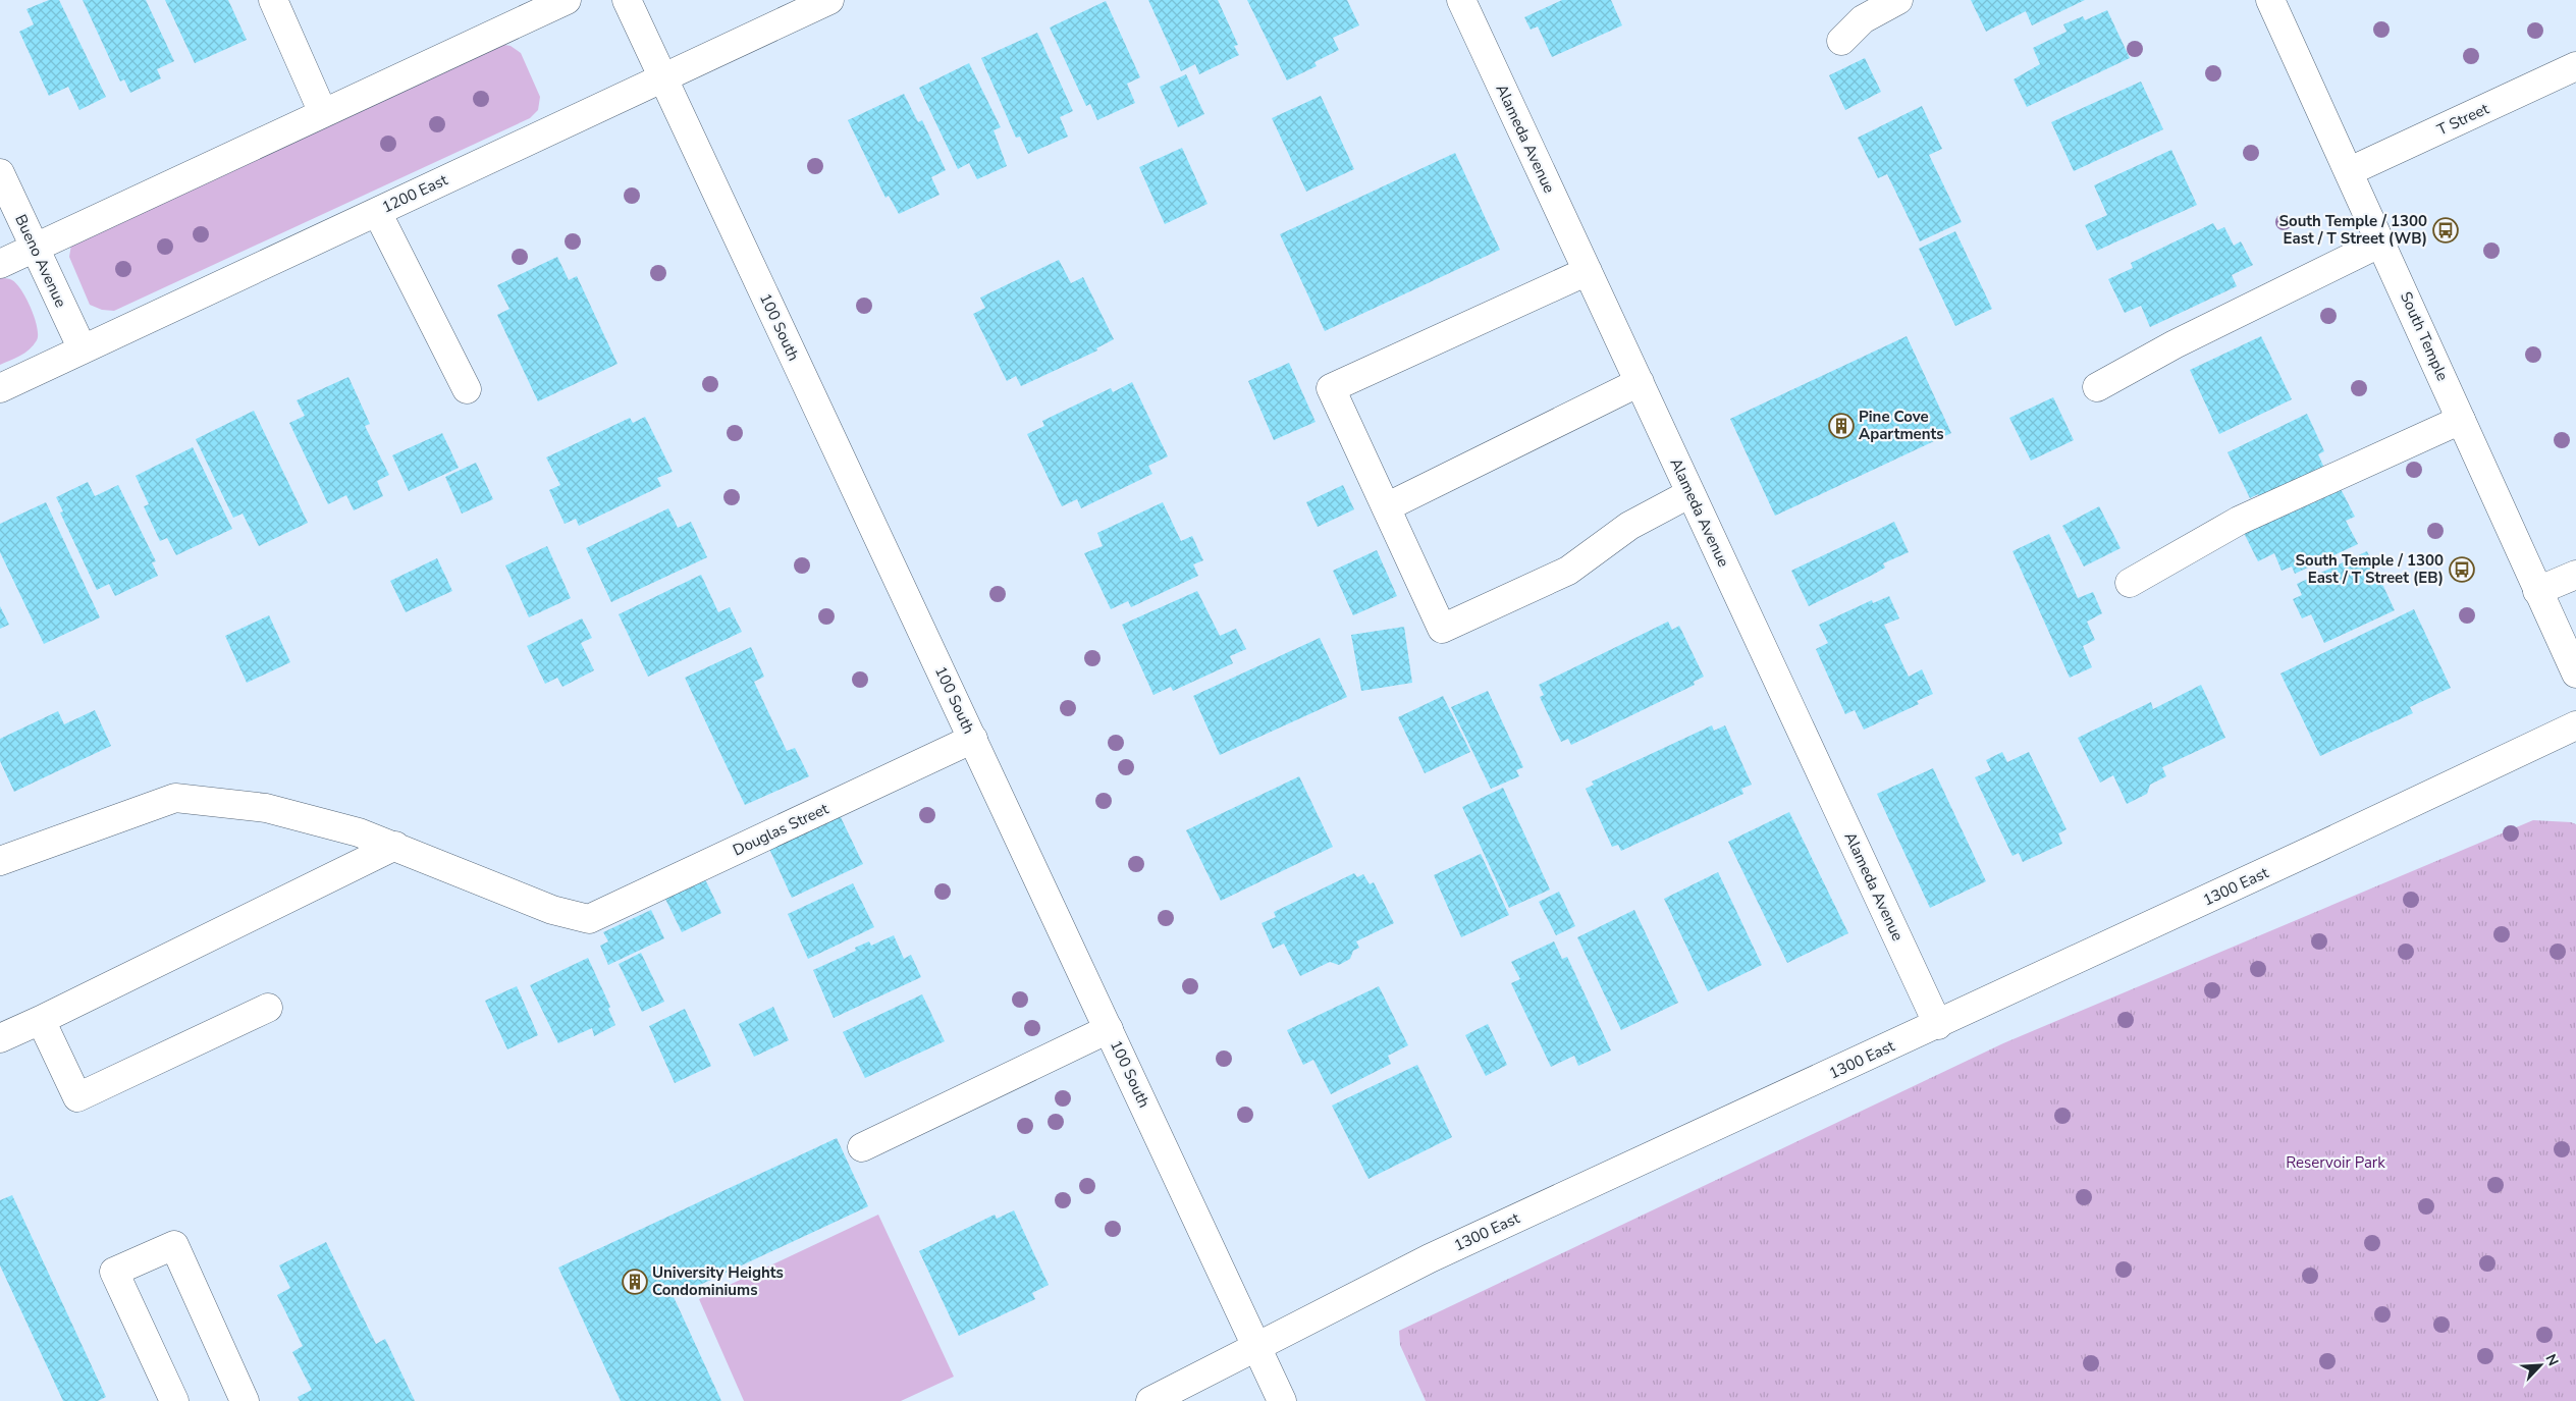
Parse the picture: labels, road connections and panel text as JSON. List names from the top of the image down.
{
  "streets": {
    "main road": [
      "T Street",
      "Alameda Avenue",
      "1200 East",
      "Bueno Avenue",
      "100 South",
      "South Temple",
      "Douglas Street",
      "1300 East"
    ]
  },
  "crossings": [
    ["T Street", "South Temple"],
    ["Alameda Avenue", "1300 East"],
    ["1200 East", "Bueno Avenue"],
    ["1200 East", "100 South"],
    ["100 South", "Douglas Street"],
    ["100 South", "1300 East"]
  ],
  "parks": ["Reservoir Park"],
  "places": {
    "bus stop": ["South Temple / 1300 East / T Street (WB)", "South Temple / 1300 East / T Street (EB)"],
    "building": ["Pine Cove Apartments", "University Heights Condominiums"]
  },
  "north": "top right"
}
